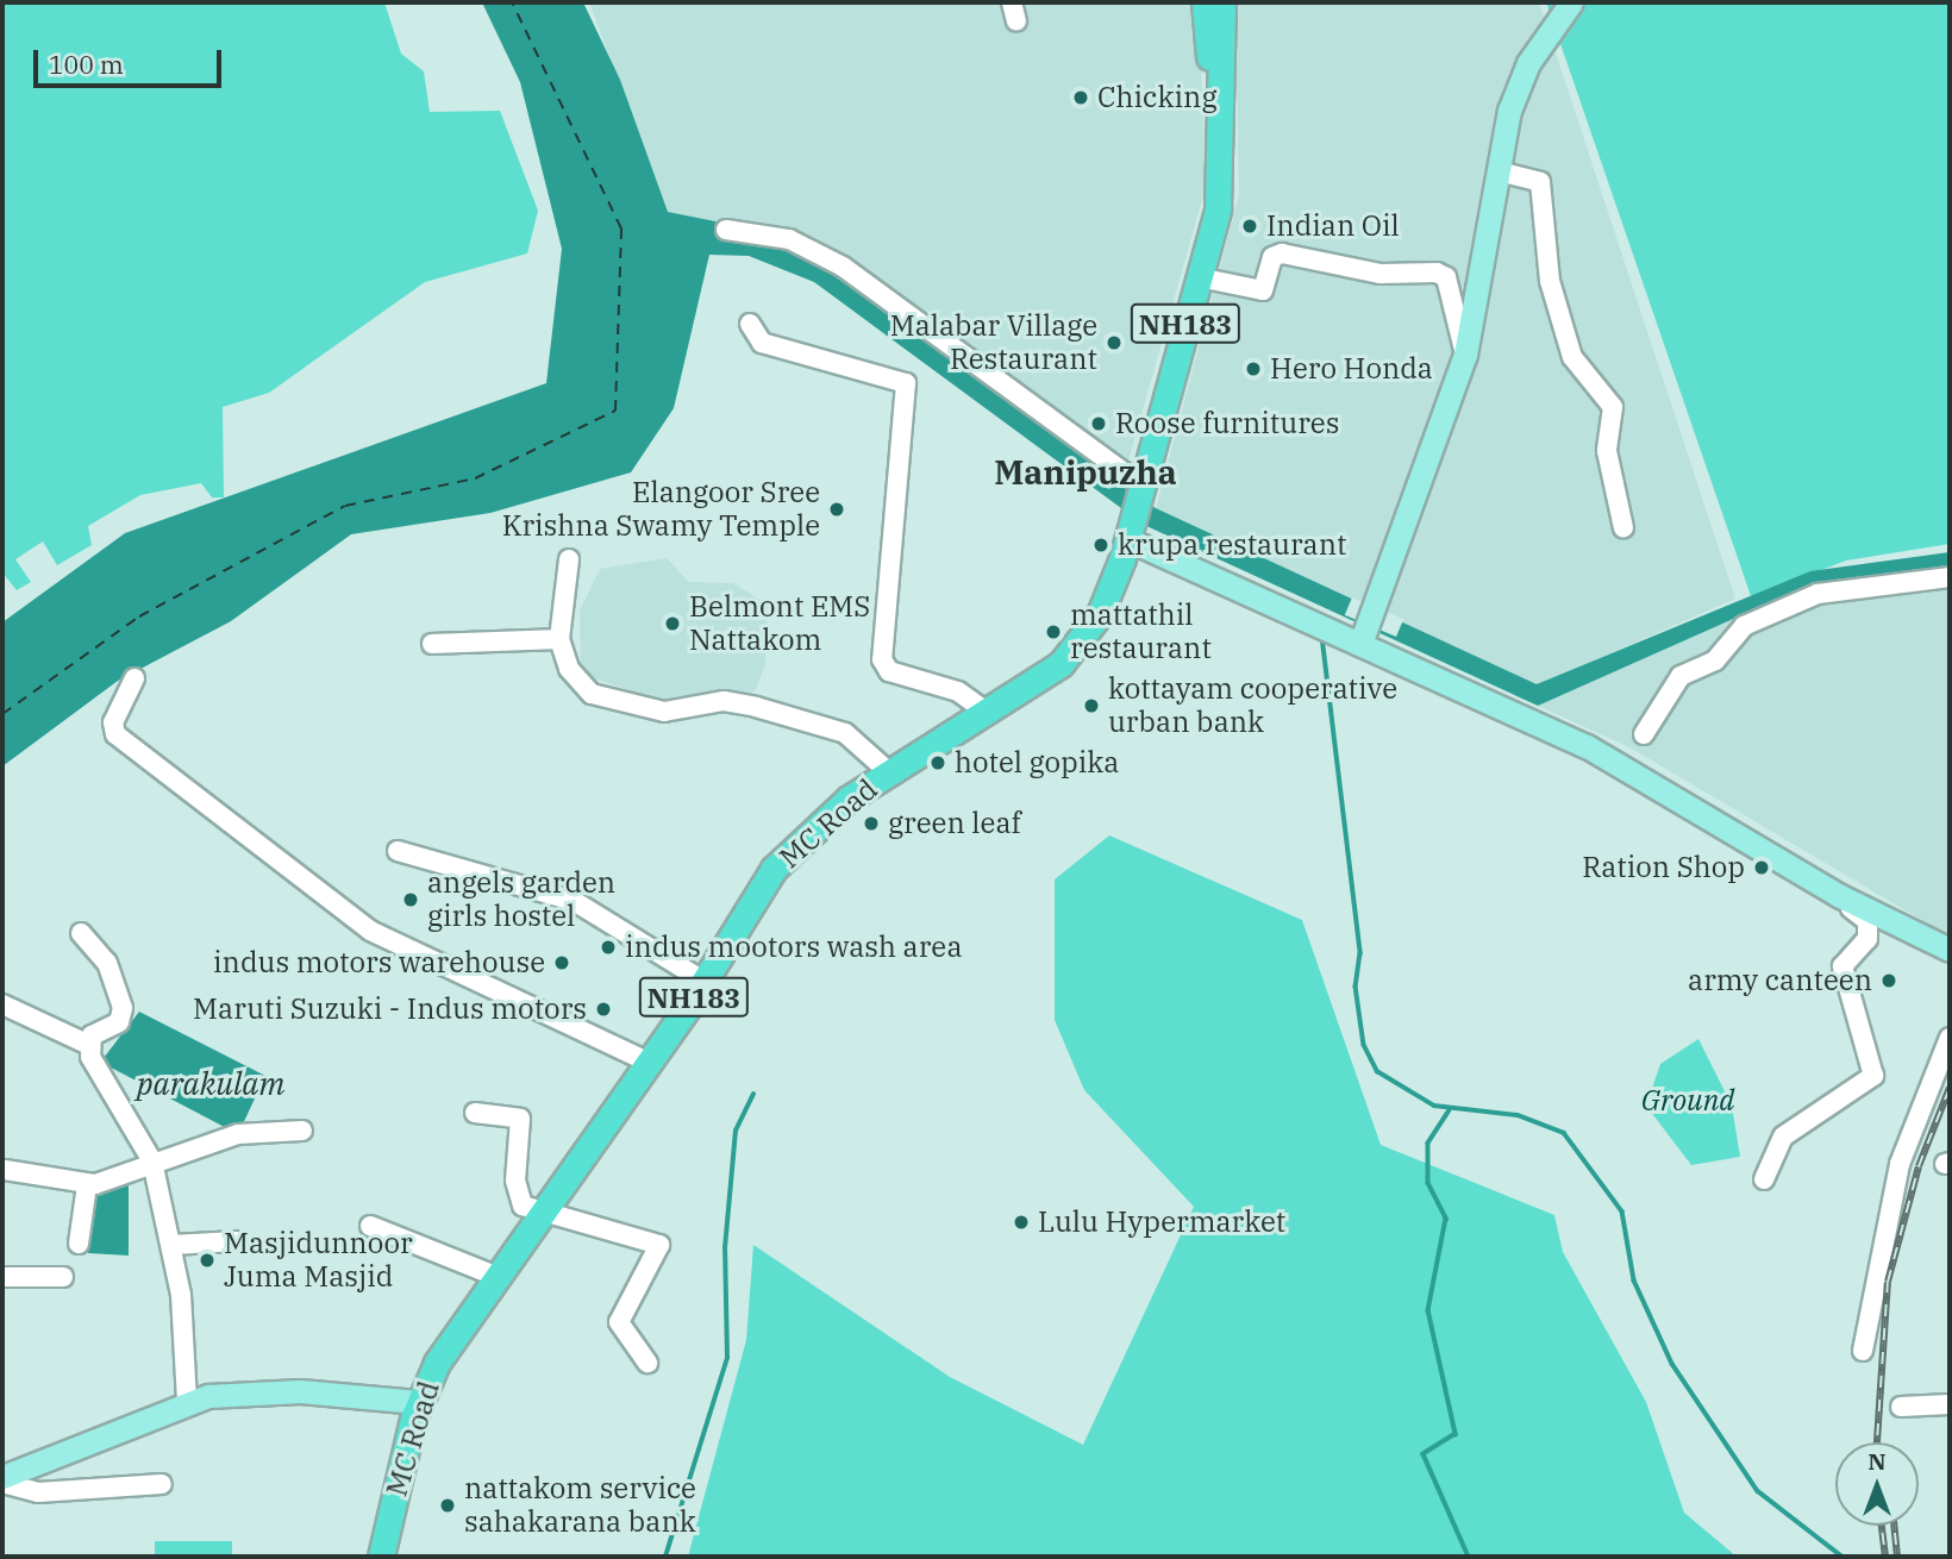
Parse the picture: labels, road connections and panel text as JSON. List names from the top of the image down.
{
  "streets": {
    "highway": ["NH183", "MC Road"]
  },
  "districts": ["Manipuzha"],
  "water": ["parakulam"],
  "parks": ["Ground"],
  "places": [
    "Chicking",
    "Indian Oil",
    "Malabar Village Restaurant",
    "Hero Honda",
    "Roose furnitures",
    "Elangoor Sree Krishna Swamy Temple",
    "krupa restaurant",
    "Belmont EMS Nattakom",
    "mattathil restaurant",
    "kottayam cooperative urban bank",
    "hotel gopika",
    "green leaf",
    "Ration Shop",
    "angels garden girls hostel",
    "indus mootors wash area",
    "indus motors warehouse",
    "army canteen",
    "Maruti Suzuki - Indus motors",
    "Lulu Hypermarket",
    "Masjidunnoor Juma Masjid",
    "nattakom service sahakarana bank"
  ],
  "scale_bar": "100 m",
  "north": "top"
}
